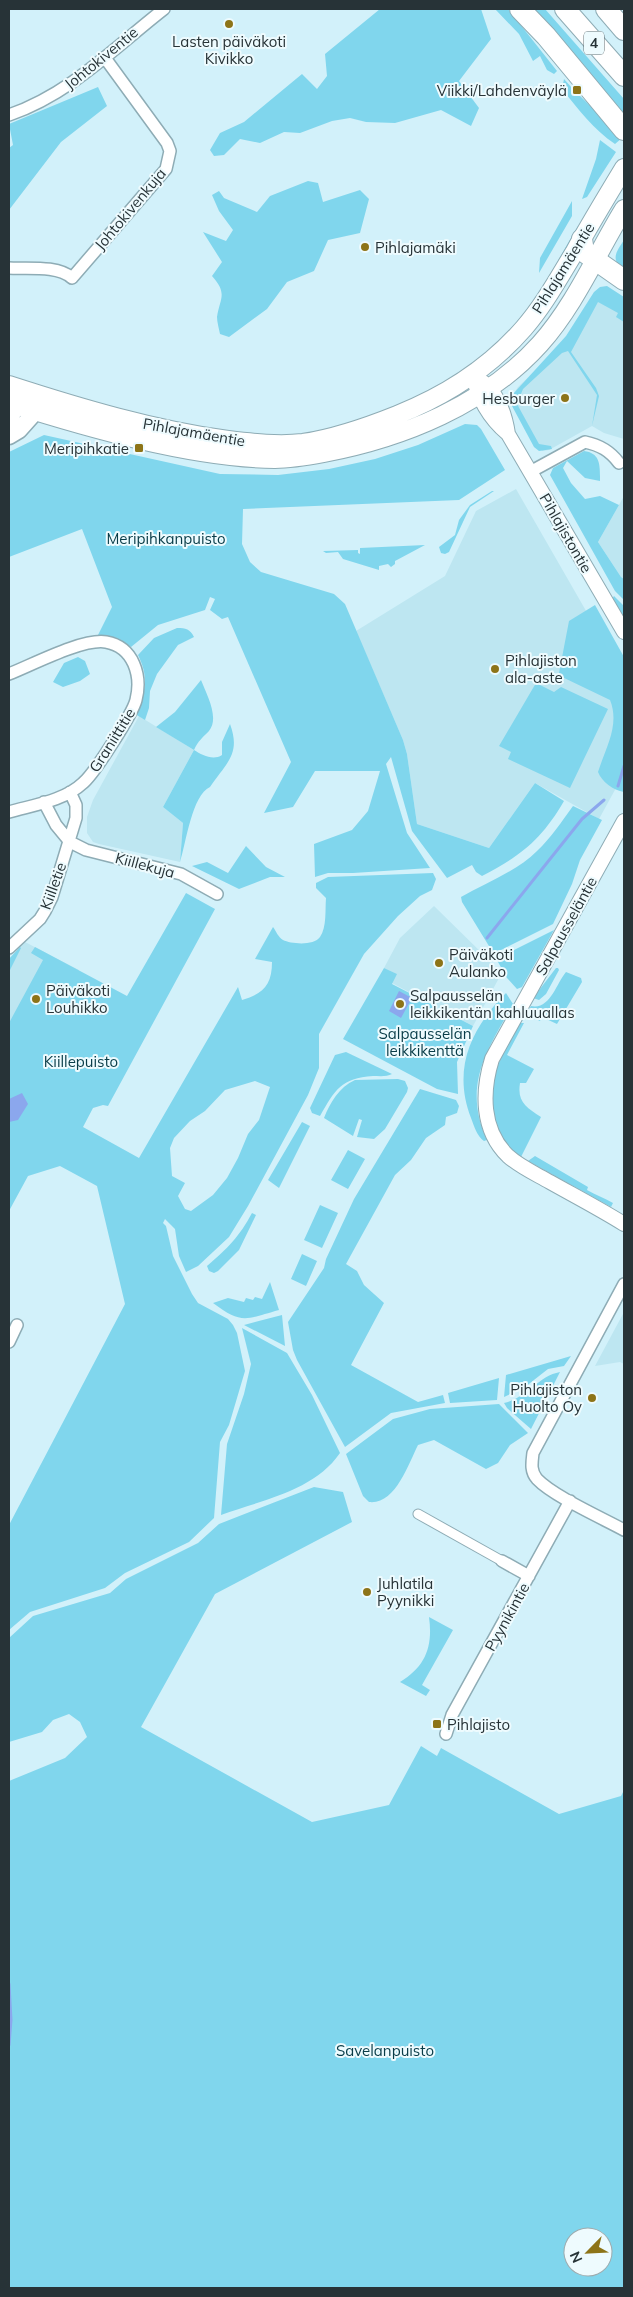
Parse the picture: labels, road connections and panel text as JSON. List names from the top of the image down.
{
  "streets": {
    "highway": ["4"],
    "main road": ["Pihlajamäentie"],
    "street": [
      "Johtokiventie",
      "Johtokivenkuja",
      "Pihlajistontie",
      "Graniittitie",
      "Kiillekuja",
      "Kiilletie",
      "Salpausseläntie",
      "Pyynikintie"
    ]
  },
  "crossings": [
    ["Johtokiventie", "Johtokivenkuja"],
    ["Pihlajamäentie", "Pihlajistontie"],
    ["Graniittitie", "Kiilletie"],
    ["Kiillekuja", "Kiilletie"]
  ],
  "parks": [
    "Meripihkanpuisto",
    "Salpausselän leikkikenttä",
    "Kiillepuisto",
    "Savelanpuisto"
  ],
  "places": {
    "other": [
      "Lasten päiväkoti Kivikko",
      "Pihlajamäki",
      "Hesburger",
      "Pihlajiston ala-aste",
      "Päiväkoti Aulanko",
      "Päiväkoti Louhikko",
      "Salpausselän leikkikentän kahluuallas",
      "Pihlajiston Huolto Oy",
      "Juhlatila Pyynikki"
    ],
    "transit": ["Viikki/Lahdenväylä", "Meripihkatie", "Pihlajisto"]
  },
  "north": "bottom left"
}
